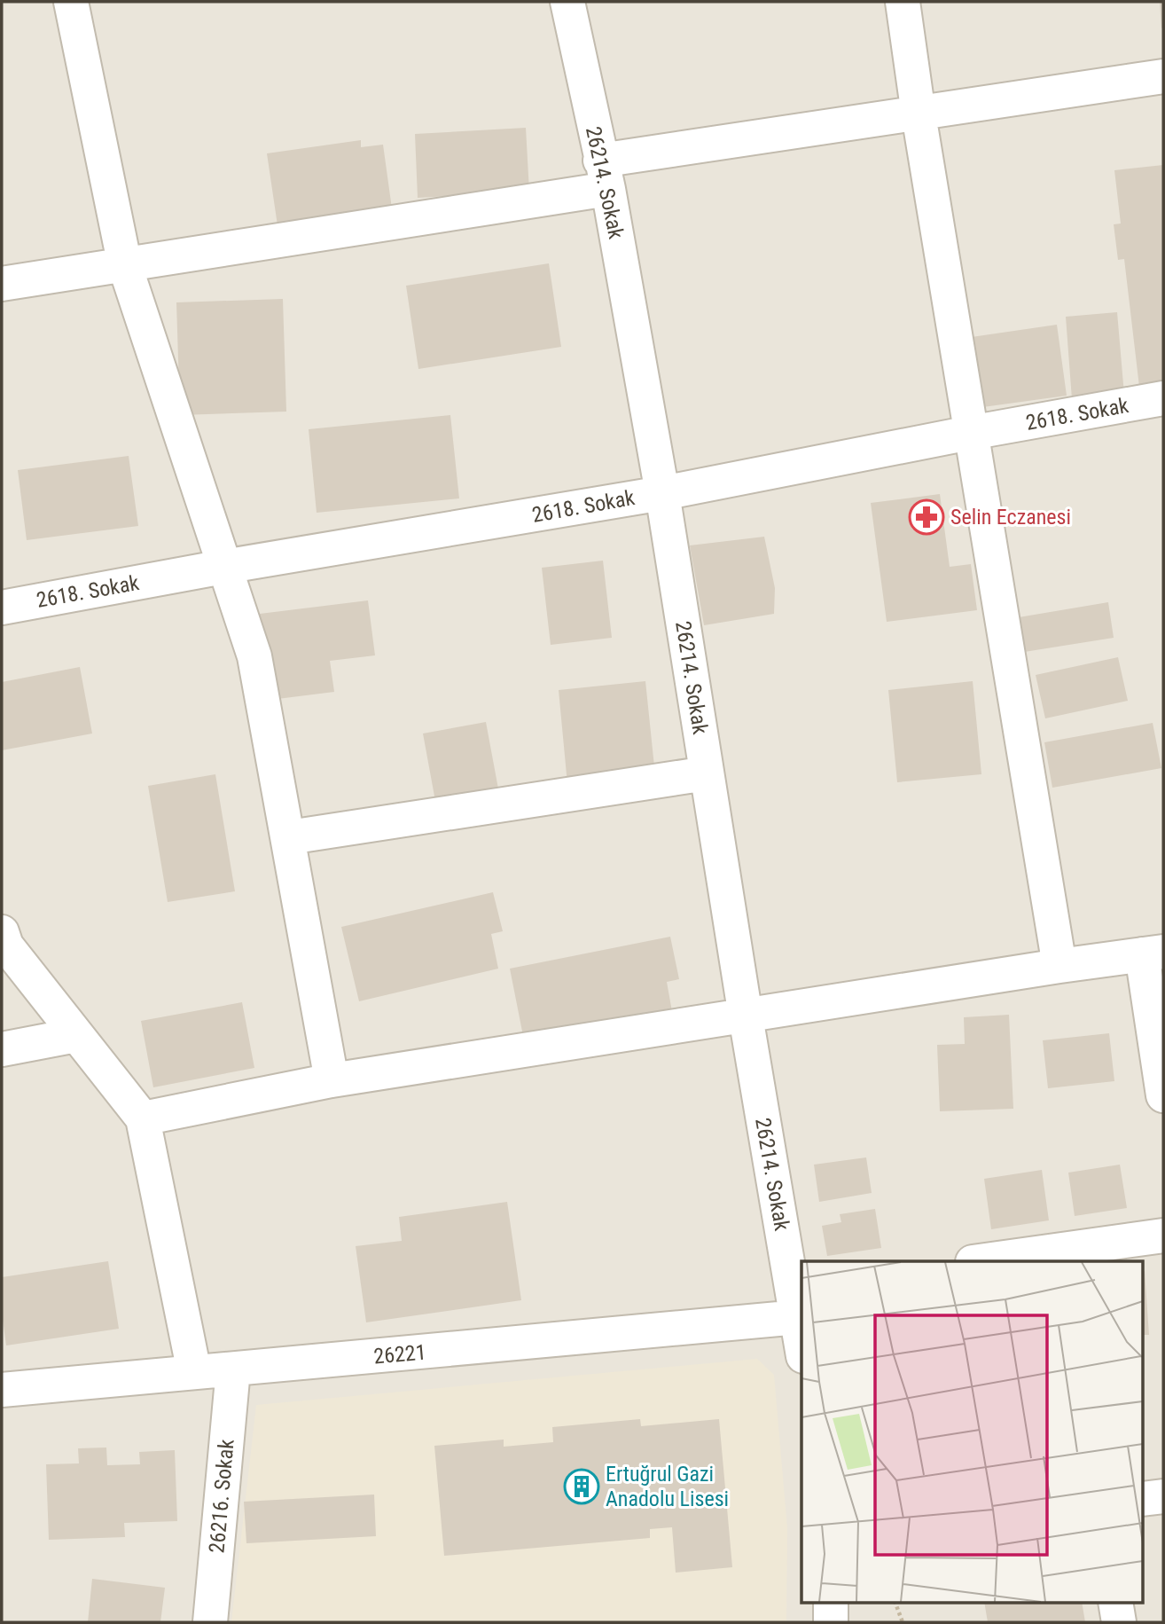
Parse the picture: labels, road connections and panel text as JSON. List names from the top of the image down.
{
  "streets": {
    "street": [
      "26214. Sokak",
      "2618. Sokak",
      "26221",
      "26216. Sokak"
    ]
  },
  "crossings": [
    ["26214. Sokak", "2618. Sokak"],
    ["26214. Sokak", "26221"],
    ["26221", "26216. Sokak"]
  ],
  "places": {
    "pharmacy": ["Selin Eczanesi"],
    "building": ["Ertuğrul Gazi Anadolu Lisesi"]
  }
}
